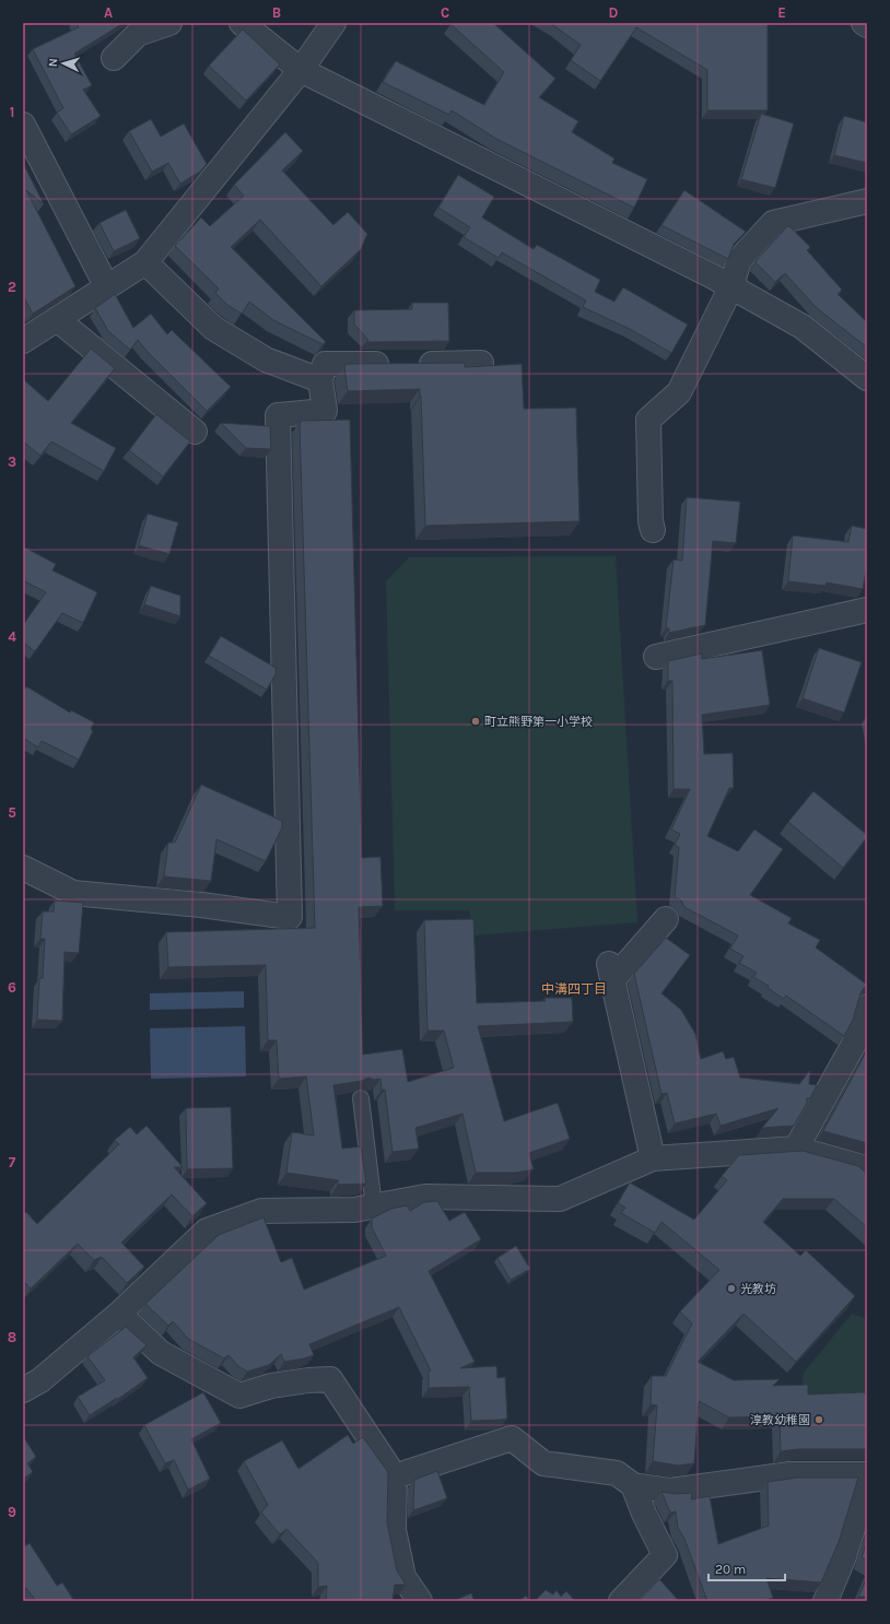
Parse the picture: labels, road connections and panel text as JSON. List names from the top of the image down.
{
  "districts": ["中溝四丁目"],
  "places": ["町立熊野第一小学校", "光教坊", "淳教幼稚園"],
  "scale_bar": "20 m",
  "north": "left",
  "grid": {
    "columns": [
      "A",
      "B",
      "C",
      "D",
      "E"
    ],
    "rows": [
      "1",
      "2",
      "3",
      "4",
      "5",
      "6",
      "7",
      "8",
      "9"
    ]
  }
}
